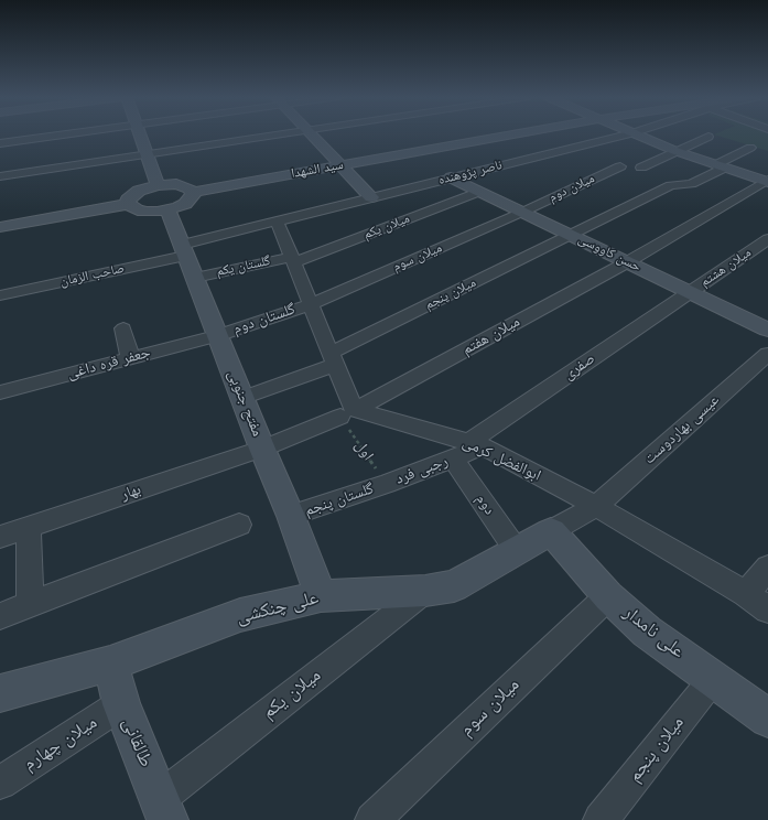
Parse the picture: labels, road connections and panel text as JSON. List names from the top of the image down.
{
  "streets": {
    "street": [
      "سید الشهدا",
      "ناصر پژوهنده",
      "میلان دوم",
      "میلان یکم",
      "حسن کاووسی",
      "میلان سوم",
      "گلستان یکم",
      "میلان هشتم",
      "صاحب الزمان",
      "میلان پنجم",
      "گلستان دوم",
      "میلان هفتم",
      "جعفر قره داغی",
      "صفری",
      "مفتح جنوبی",
      "عیسی بهاردوست",
      "ابوالفضل کرمی",
      "رجبی فرد",
      "بهار",
      "گلستان پنجم",
      "دوم",
      "علی چنکشی",
      "علی نامدار",
      "طالقانی",
      "میلان چهارم"
    ],
    "path": ["اول"]
  },
  "crossings": [
    ["ناصر پژوهنده", "حسن کاووسی"],
    ["ناصر پژوهنده", "صاحب الزمان"],
    ["ناصر پژوهنده", "مفتح جنوبی"],
    ["میلان دوم", "حسن کاووسی"],
    ["میلان دوم", "میلان سوم"],
    ["میلان یکم", "حسن کاووسی"],
    ["میلان یکم", "گلستان یکم"],
    ["میلان یکم", "علی چنکشی"],
    ["میلان یکم", "طالقانی"],
    ["حسن کاووسی", "میلان سوم"],
    ["حسن کاووسی", "میلان هشتم"],
    ["حسن کاووسی", "میلان پنجم"],
    ["حسن کاووسی", "میلان هفتم"],
    ["حسن کاووسی", "صفری"],
    ["میلان سوم", "گلستان دوم"],
    ["میلان سوم", "علی نامدار"],
    ["گلستان یکم", "مفتح جنوبی"],
    ["میلان هشتم", "صفری"],
    ["صاحب الزمان", "مفتح جنوبی"],
    ["میلان پنجم", "مفتح جنوبی"],
    ["میلان پنجم", "علی نامدار"],
    ["گلستان دوم", "جعفر قره داغی"],
    ["گلستان دوم", "مفتح جنوبی"],
    ["میلان هفتم", "مفتح جنوبی"],
    ["میلان هفتم", "اول"],
    ["میلان هفتم", "ابوالفضل کرمی"],
    ["میلان هفتم", "بهار"],
    ["جعفر قره داغی", "مفتح جنوبی"],
    ["صفری", "ابوالفضل کرمی"],
    ["صفری", "رجبی فرد"],
    ["مفتح جنوبی", "بهار"],
    ["مفتح جنوبی", "گلستان پنجم"],
    ["مفتح جنوبی", "علی چنکشی"],
    ["عیسی بهاردوست", "ابوالفضل کرمی"],
    ["عیسی بهاردوست", "علی چنکشی"],
    ["عیسی بهاردوست", "علی نامدار"],
    ["اول", "ابوالفضل کرمی"],
    ["اول", "رجبی فرد"],
    ["اول", "گلستان پنجم"],
    ["ابوالفضل کرمی", "رجبی فرد"],
    ["رجبی فرد", "گلستان پنجم"],
    ["رجبی فرد", "دوم"],
    ["دوم", "علی چنکشی"],
    ["علی چنکشی", "علی نامدار"],
    ["علی چنکشی", "طالقانی"],
    ["طالقانی", "میلان چهارم"]
  ]
}
